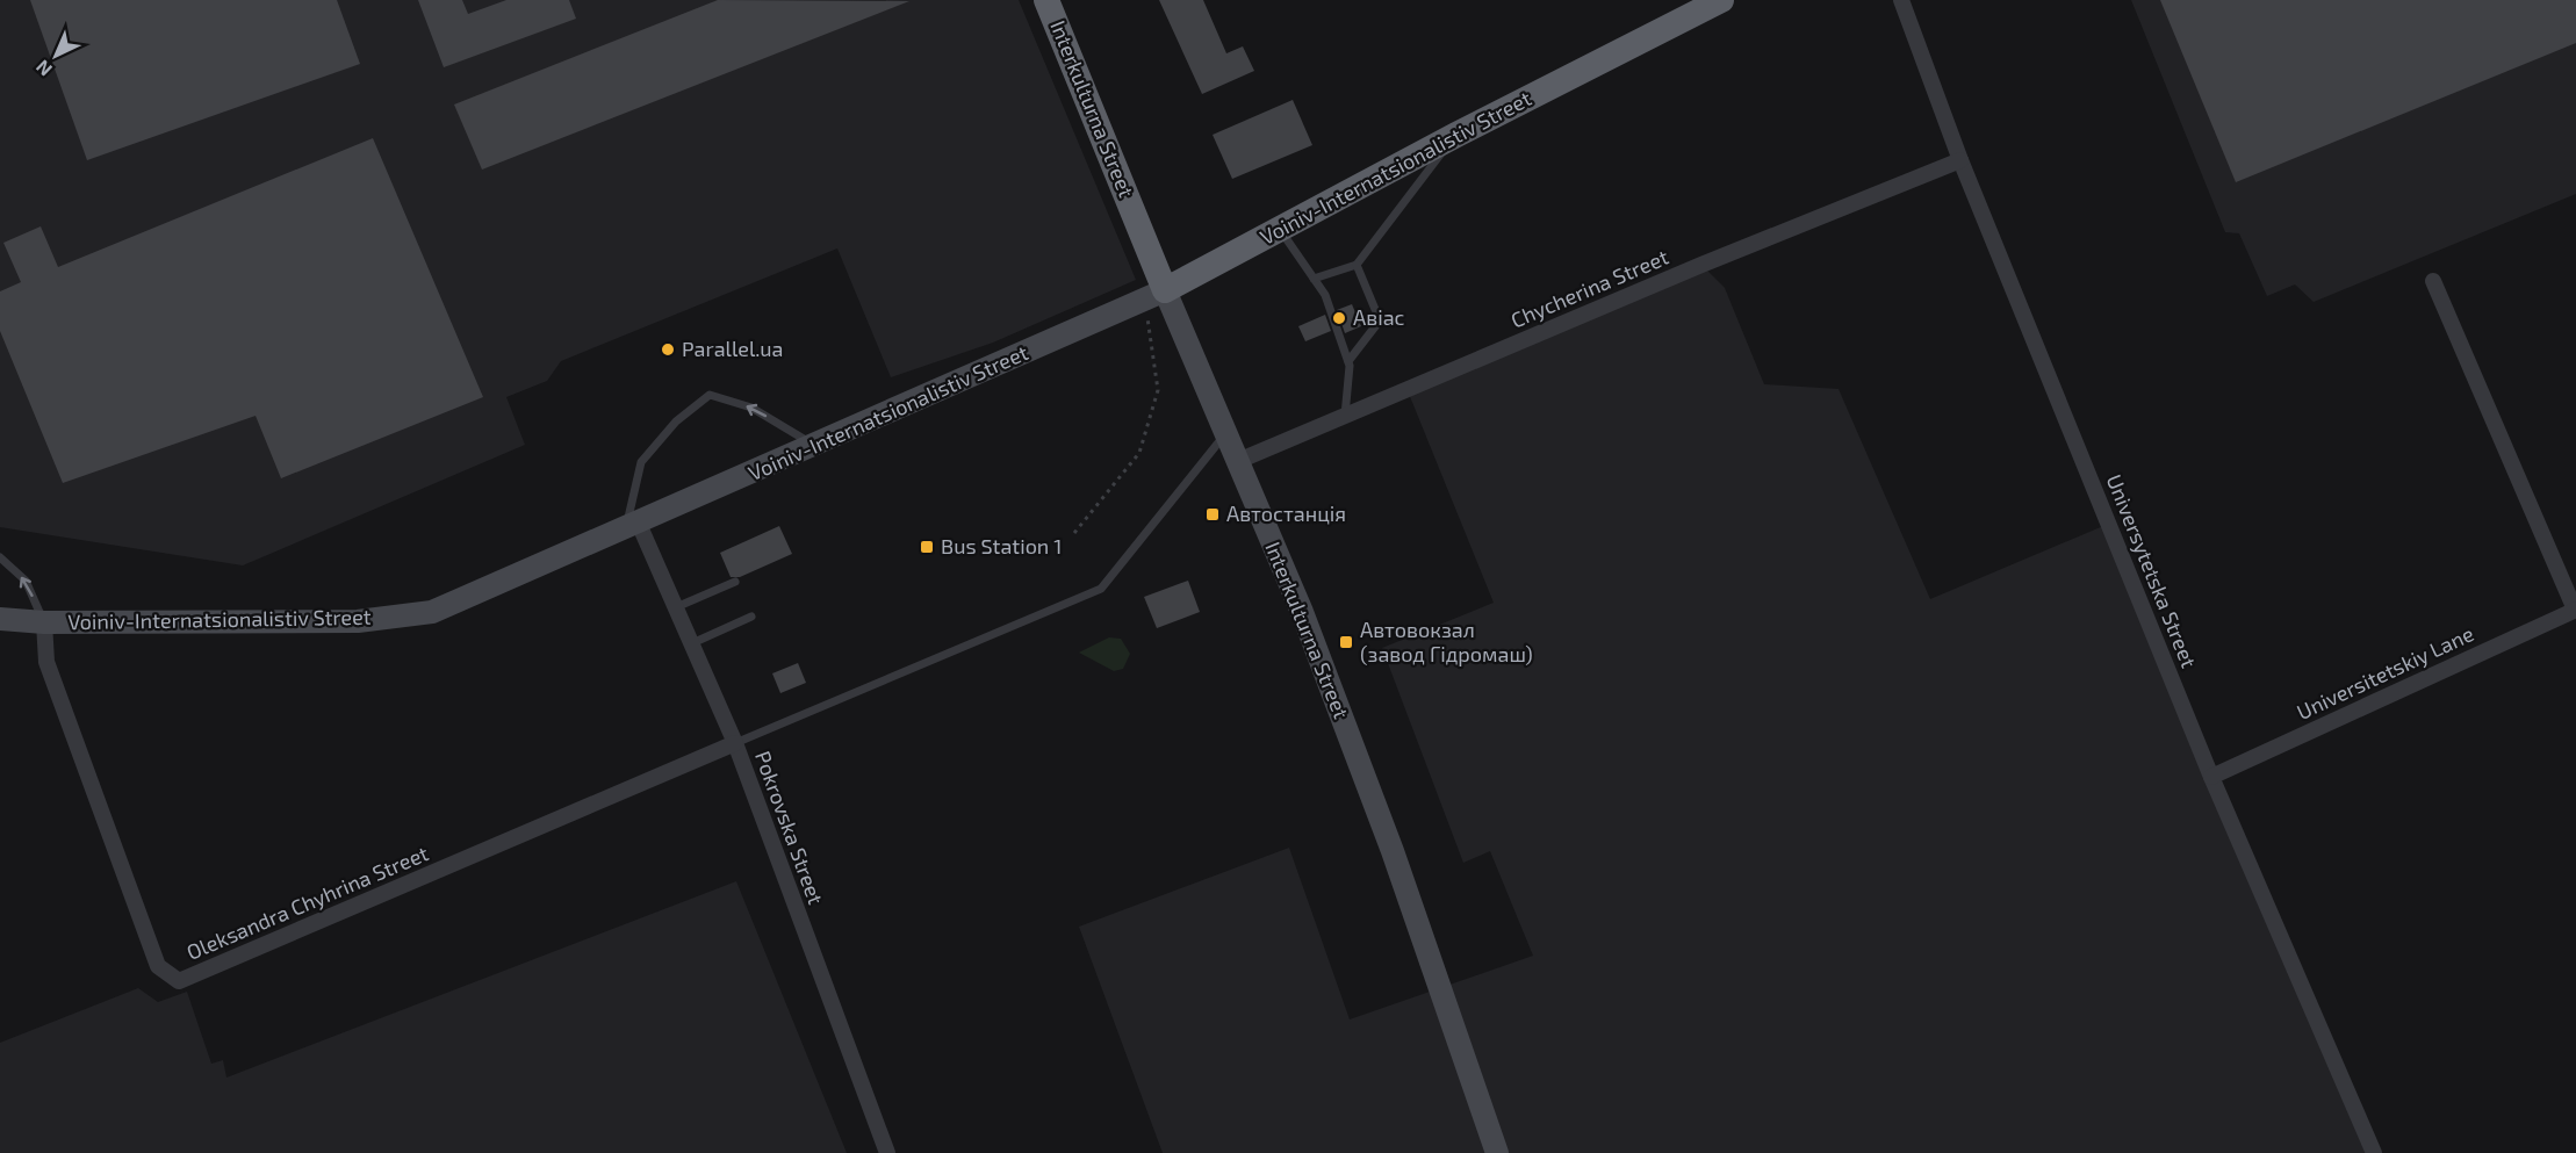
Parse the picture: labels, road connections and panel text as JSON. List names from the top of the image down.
{
  "streets": {
    "highway": ["Interkulturna Street", "Voiniv-Internatsionalistiv Street"],
    "street": [
      "Chycherina Street",
      "Universytetska Street",
      "Universitetskiy Lane",
      "Pokrovska Street",
      "Oleksandra Chyhrina Street"
    ]
  },
  "crossings": [
    ["Interkulturna Street", "Voiniv-Internatsionalistiv Street"],
    ["Interkulturna Street", "Chycherina Street"],
    ["Voiniv-Internatsionalistiv Street", "Pokrovska Street"],
    ["Voiniv-Internatsionalistiv Street", "Oleksandra Chyhrina Street"],
    ["Chycherina Street", "Universytetska Street"],
    ["Universytetska Street", "Universitetskiy Lane"],
    ["Pokrovska Street", "Oleksandra Chyhrina Street"]
  ],
  "places": {
    "other": ["Авіас", "Parallel.ua"],
    "transit": ["Автостанція", "Bus Station 1", "Автовокзал (завод Гідромаш)"]
  },
  "north": "bottom left"
}
